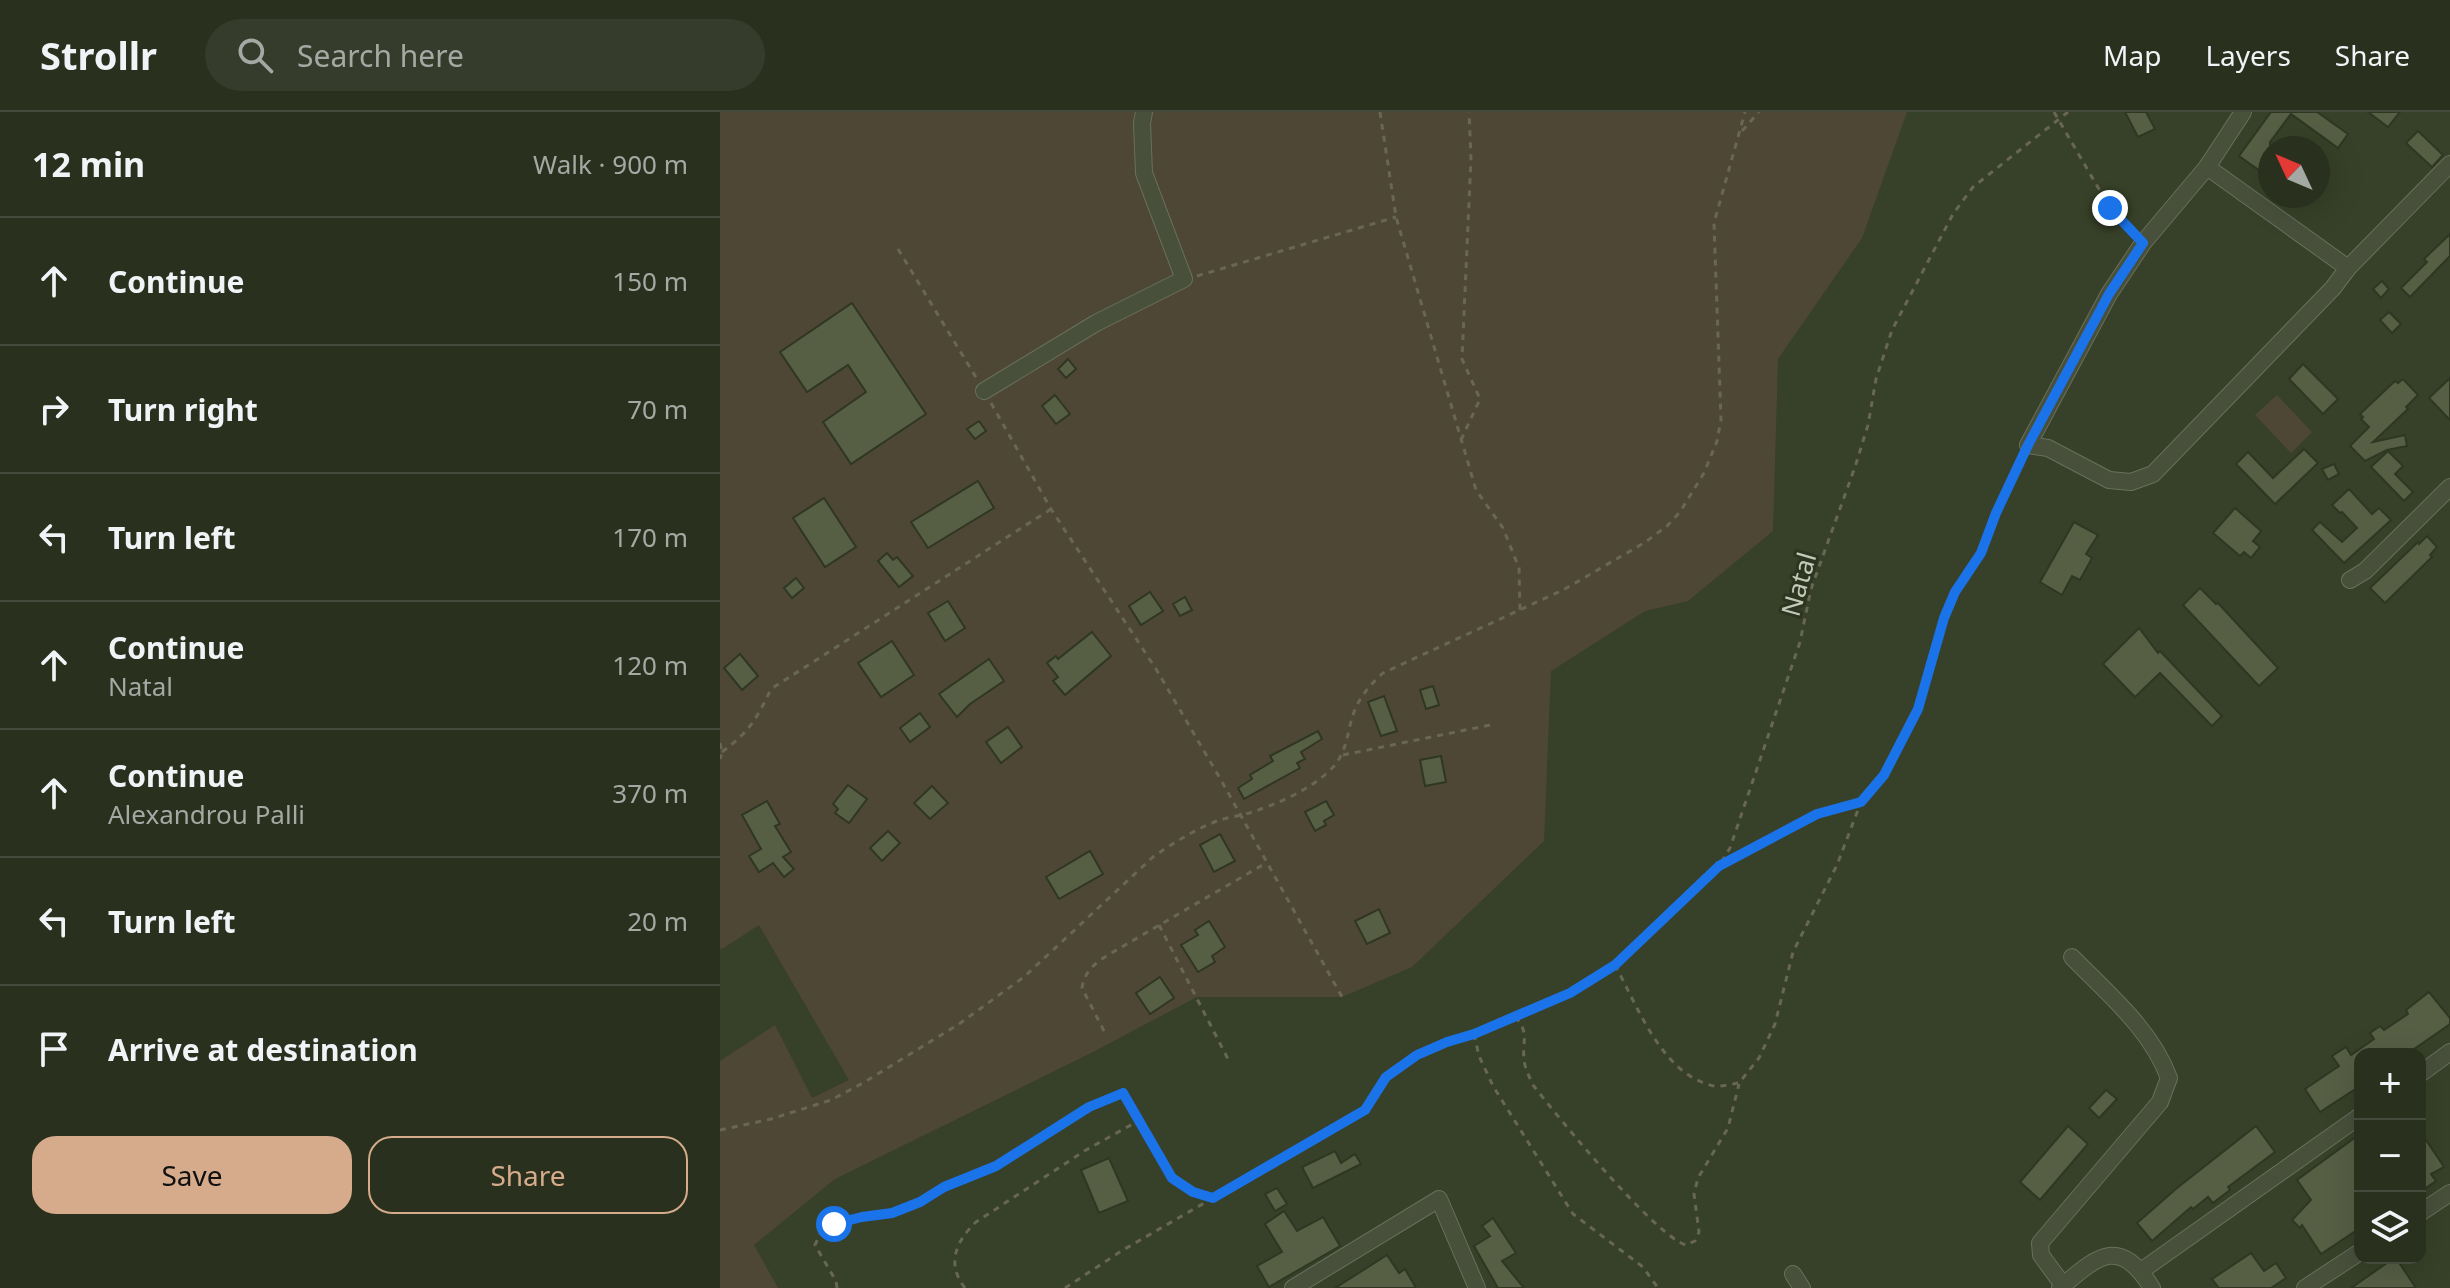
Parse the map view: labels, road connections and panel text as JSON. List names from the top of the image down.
{
  "streets": {
    "path": ["Natal"]
  },
  "north": "top left",
  "page": {
    "header": "Strollr",
    "search": "Search here",
    "nav": ["Map", "Layers", "Share"],
    "heading": ["12 min", "Walk · 900 m"],
    "list": [
      ["Continue", "150 m"],
      ["Turn right", "70 m"],
      ["Turn left", "170 m"],
      ["Continue", "Natal", "120 m"],
      ["Continue", "Alexandrou Palli", "370 m"],
      ["Turn left", "20 m"],
      "Arrive at destination"
    ],
    "map_buttons": ["+", "−"],
    "buttons": ["Save", "Share"]
  }
}
